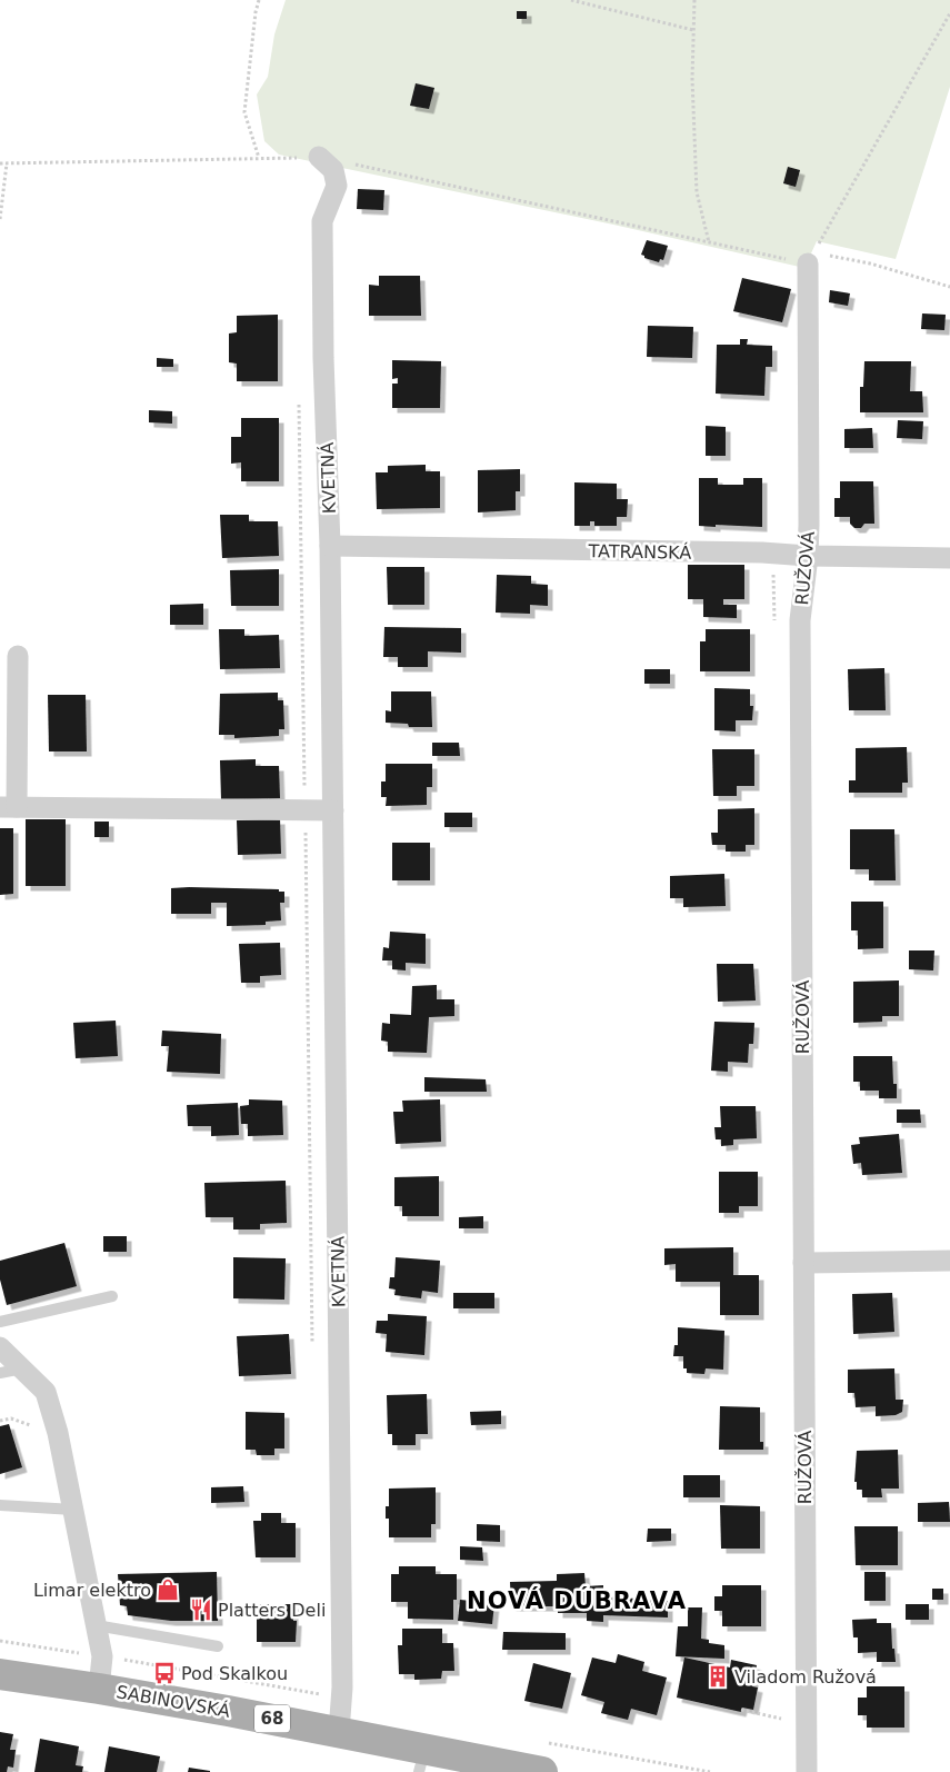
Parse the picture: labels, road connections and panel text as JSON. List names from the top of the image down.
{
  "streets": {
    "main road": ["SABINOVSKÁ", "68"],
    "street": ["KVETNÁ", "TATRANSKÁ", "RUŽOVÁ"]
  },
  "crossings": [
    ["KVETNÁ", "TATRANSKÁ"],
    ["KVETNÁ", "SABINOVSKÁ"],
    ["TATRANSKÁ", "RUŽOVÁ"]
  ],
  "districts": ["NOVÁ DÚBRAVA"],
  "places": {
    "shop": ["Limar elektro"],
    "restaurant": ["Platters Deli"],
    "bus stop": ["Pod Skalkou"],
    "building": ["Viladom Ružová"]
  }
}
